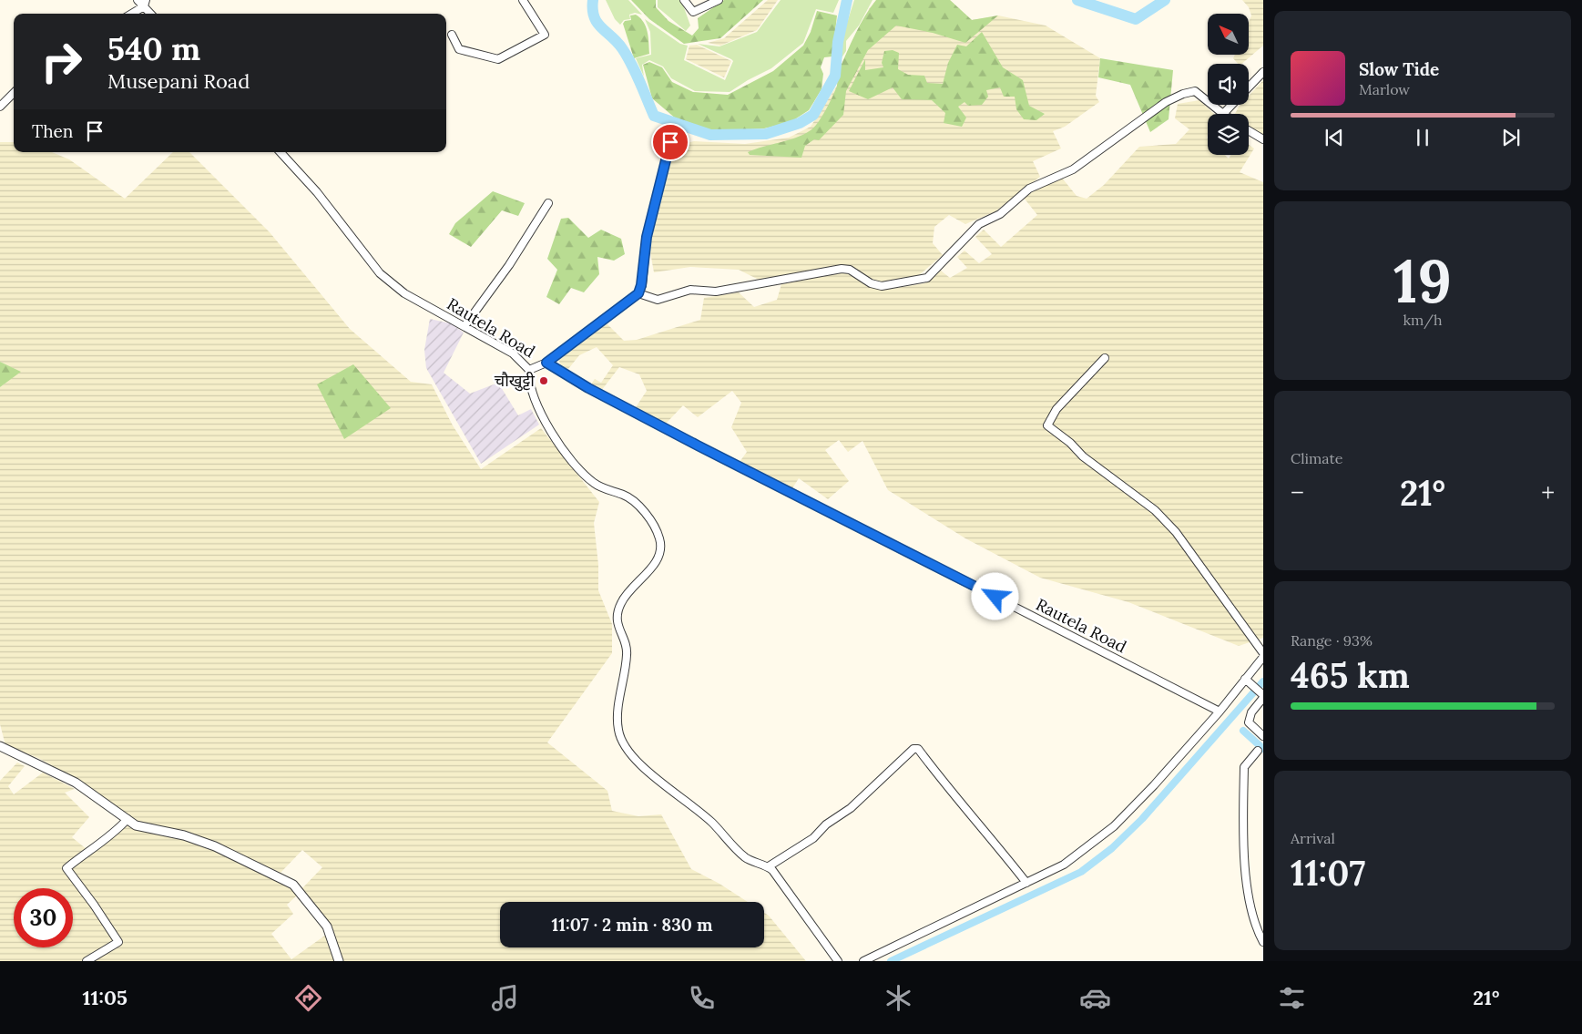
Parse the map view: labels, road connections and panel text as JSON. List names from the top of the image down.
{
  "streets": {
    "street": ["Rautela Road"]
  },
  "places": ["चौखुट्टी"],
  "north": "top left",
  "page": {
    "turn": ["540 m", "Musepani Road"],
    "song": ["Slow Tide", "Marlow"],
    "then": "Then",
    "tile": [
      ["19", "km/h"],
      "Climate",
      ["Range · 93%", "465 km"],
      ["Arrival", "11:07"]
    ],
    "heat": ["−", "21°", "+"],
    "limit": "30",
    "trip": "11:07 · 2 min · 830 m",
    "tabs": ["11:05", "21°"]
  }
}
